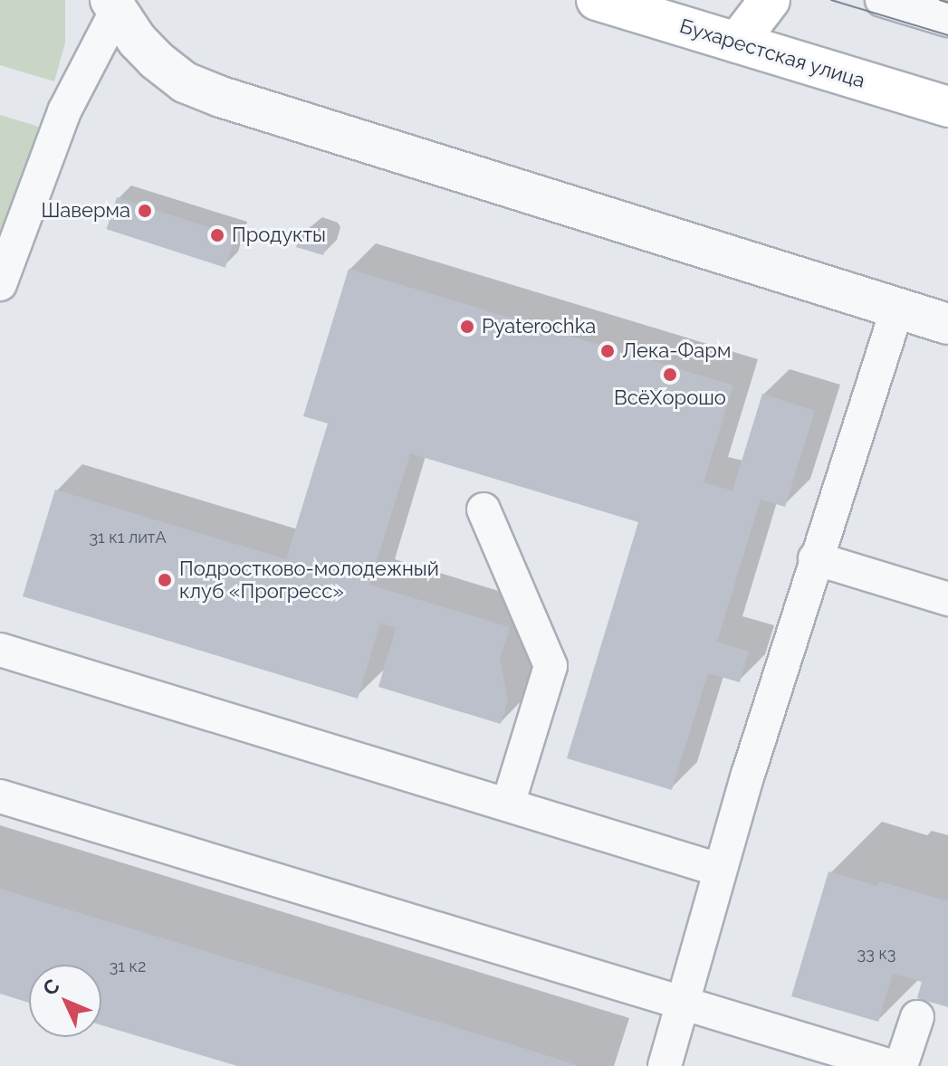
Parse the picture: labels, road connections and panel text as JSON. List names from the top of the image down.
{
  "streets": {
    "main road": ["Бухарестская улица"]
  },
  "places": [
    "Шаверма",
    "Продукты",
    "Pyaterochka",
    "Лека-Фарм",
    "ВсёХорошо",
    "Подростково-молодежный клуб «Прогресс»"
  ],
  "house_numbers": ["31 к1 литА", "33 к3", "31 к2"],
  "north": "top left"
}
